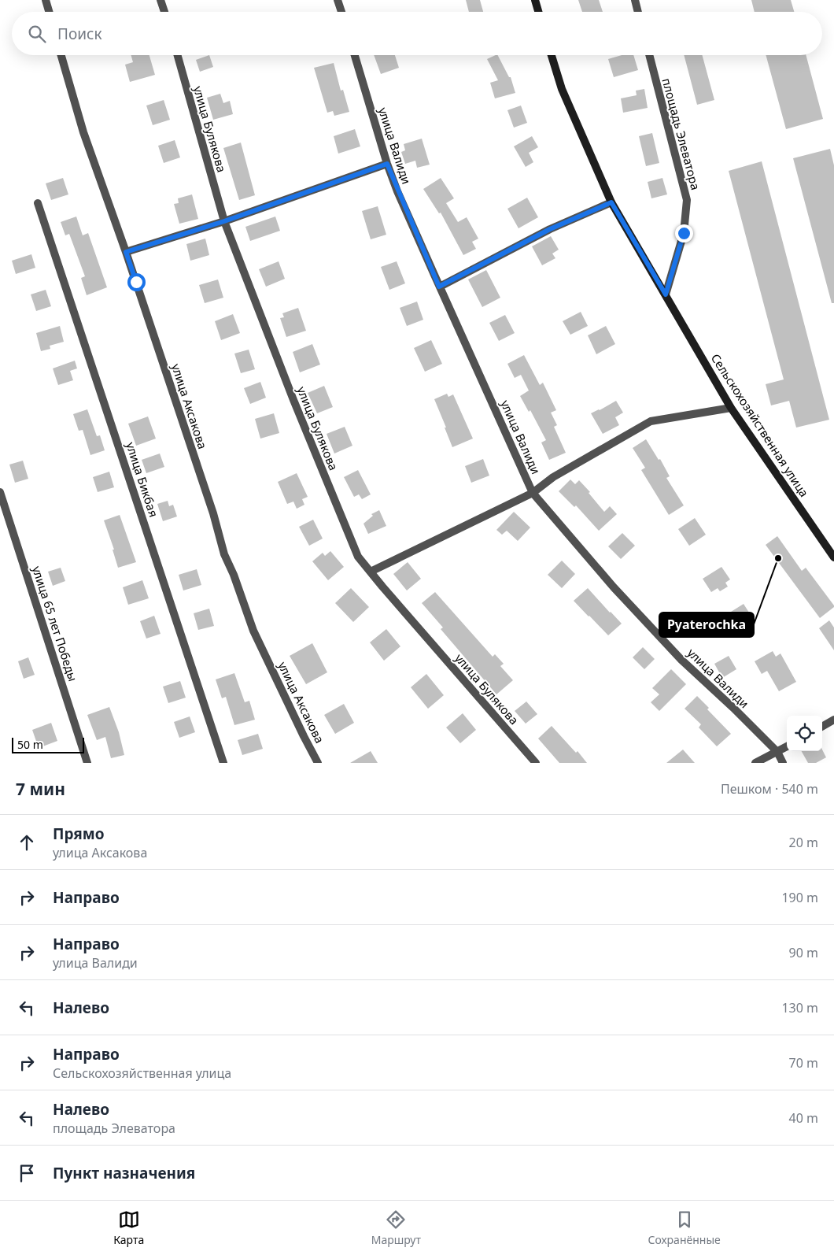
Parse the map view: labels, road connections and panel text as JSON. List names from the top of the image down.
{
  "streets": {
    "main road": ["Сельскохозяйственная улица"],
    "street": [
      "улица Булякова",
      "площадь Элеватора",
      "улица Валиди",
      "улица Аксакова",
      "улица Бикбая",
      "улица 65 лет Победы"
    ]
  },
  "crossings": [
    ["площадь Элеватора", "Сельскохозяйственная улица"]
  ],
  "places": ["Pyaterochka"],
  "scale_bar": "50 m",
  "page": {
    "search": "Поиск",
    "scale": "50 m",
    "heading": ["7 мин", "Пешком · 540 m"],
    "list": [
      ["Прямо", "улица Аксакова", "20 m"],
      ["Направо", "190 m"],
      ["Направо", "улица Валиди", "90 m"],
      ["Налево", "130 m"],
      ["Направо", "Сельскохозяйственная улица", "70 m"],
      ["Налево", "площадь Элеватора", "40 m"],
      "Пункт назначения"
    ],
    "nav": ["Карта", "Маршрут", "Сохранённые"]
  }
}
